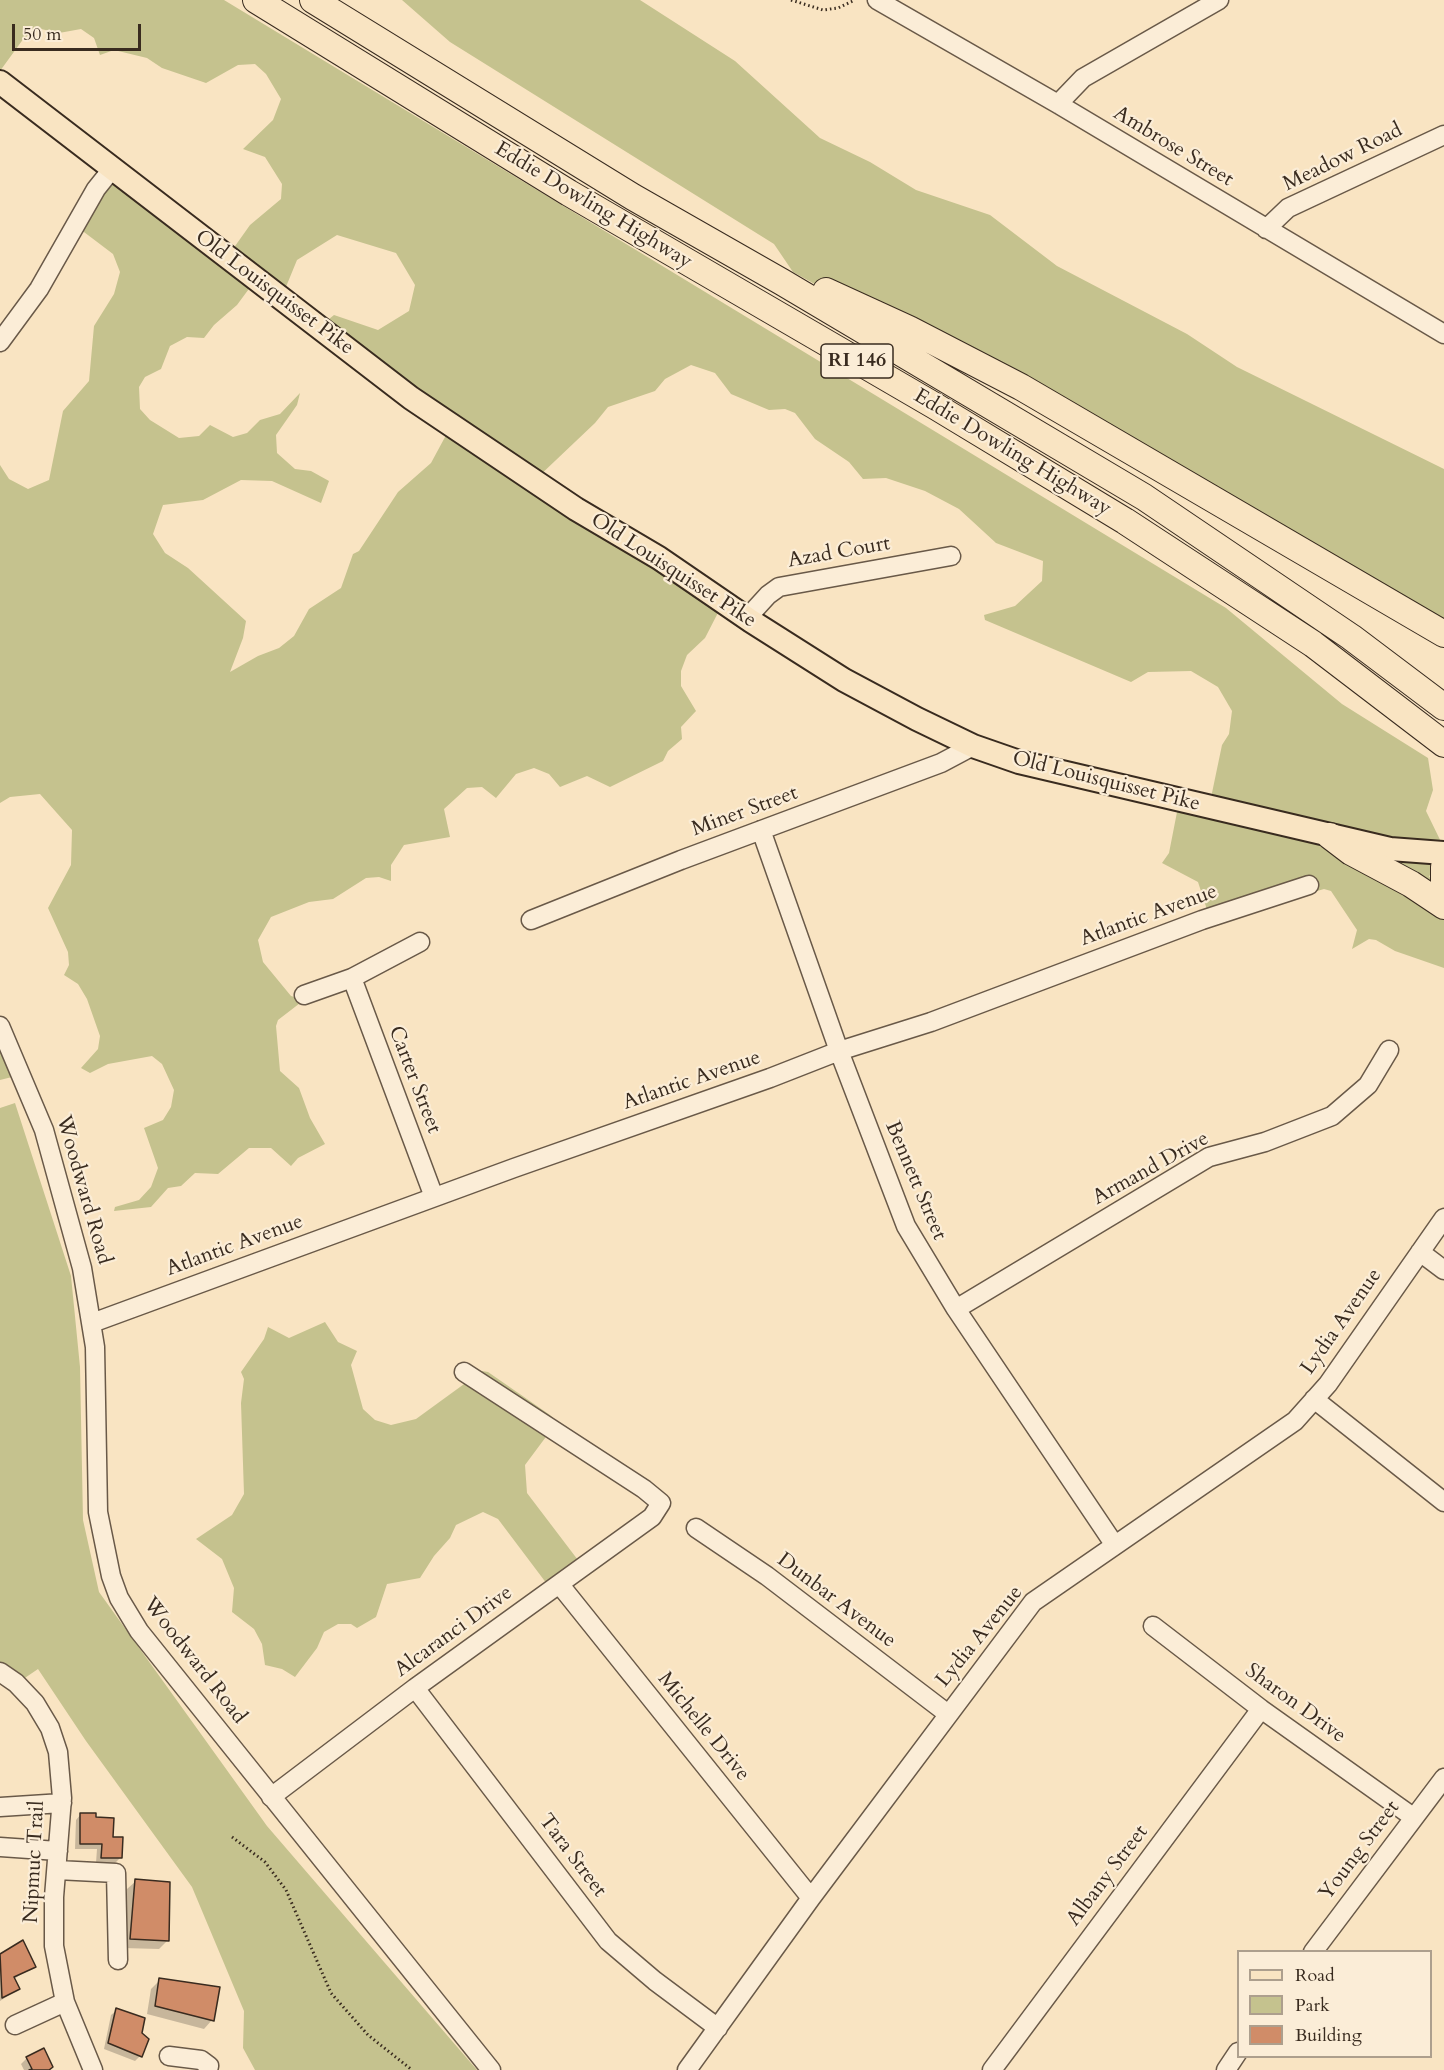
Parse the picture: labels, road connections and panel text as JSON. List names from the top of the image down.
{
  "streets": {
    "highway": ["Eddie Dowling Highway", "RI 146"],
    "main road": ["Old Louisquisset Pike"],
    "street": [
      "Ambrose Street",
      "Meadow Road",
      "Azad Court",
      "Miner Street",
      "Atlantic Avenue",
      "Carter Street",
      "Armand Drive",
      "Bennett Street",
      "Woodward Road",
      "Lydia Avenue",
      "Dunbar Avenue",
      "Alcaranci Drive",
      "Sharon Drive",
      "Michelle Drive",
      "Young Street",
      "Tara Street",
      "Nipmuc Trail",
      "Albany Street"
    ]
  },
  "crossings": [
    ["Ambrose Street", "Meadow Road"],
    ["Old Louisquisset Pike", "Azad Court"],
    ["Old Louisquisset Pike", "Miner Street"],
    ["Miner Street", "Bennett Street"],
    ["Atlantic Avenue", "Carter Street"],
    ["Atlantic Avenue", "Bennett Street"],
    ["Atlantic Avenue", "Woodward Road"],
    ["Armand Drive", "Bennett Street"],
    ["Bennett Street", "Lydia Avenue"],
    ["Woodward Road", "Alcaranci Drive"],
    ["Lydia Avenue", "Dunbar Avenue"],
    ["Lydia Avenue", "Michelle Drive"],
    ["Lydia Avenue", "Tara Street"],
    ["Alcaranci Drive", "Michelle Drive"],
    ["Alcaranci Drive", "Tara Street"],
    ["Sharon Drive", "Young Street"],
    ["Sharon Drive", "Albany Street"]
  ],
  "legend": ["Road", "Park", "Building"],
  "scale_bar": "50 m"
}
